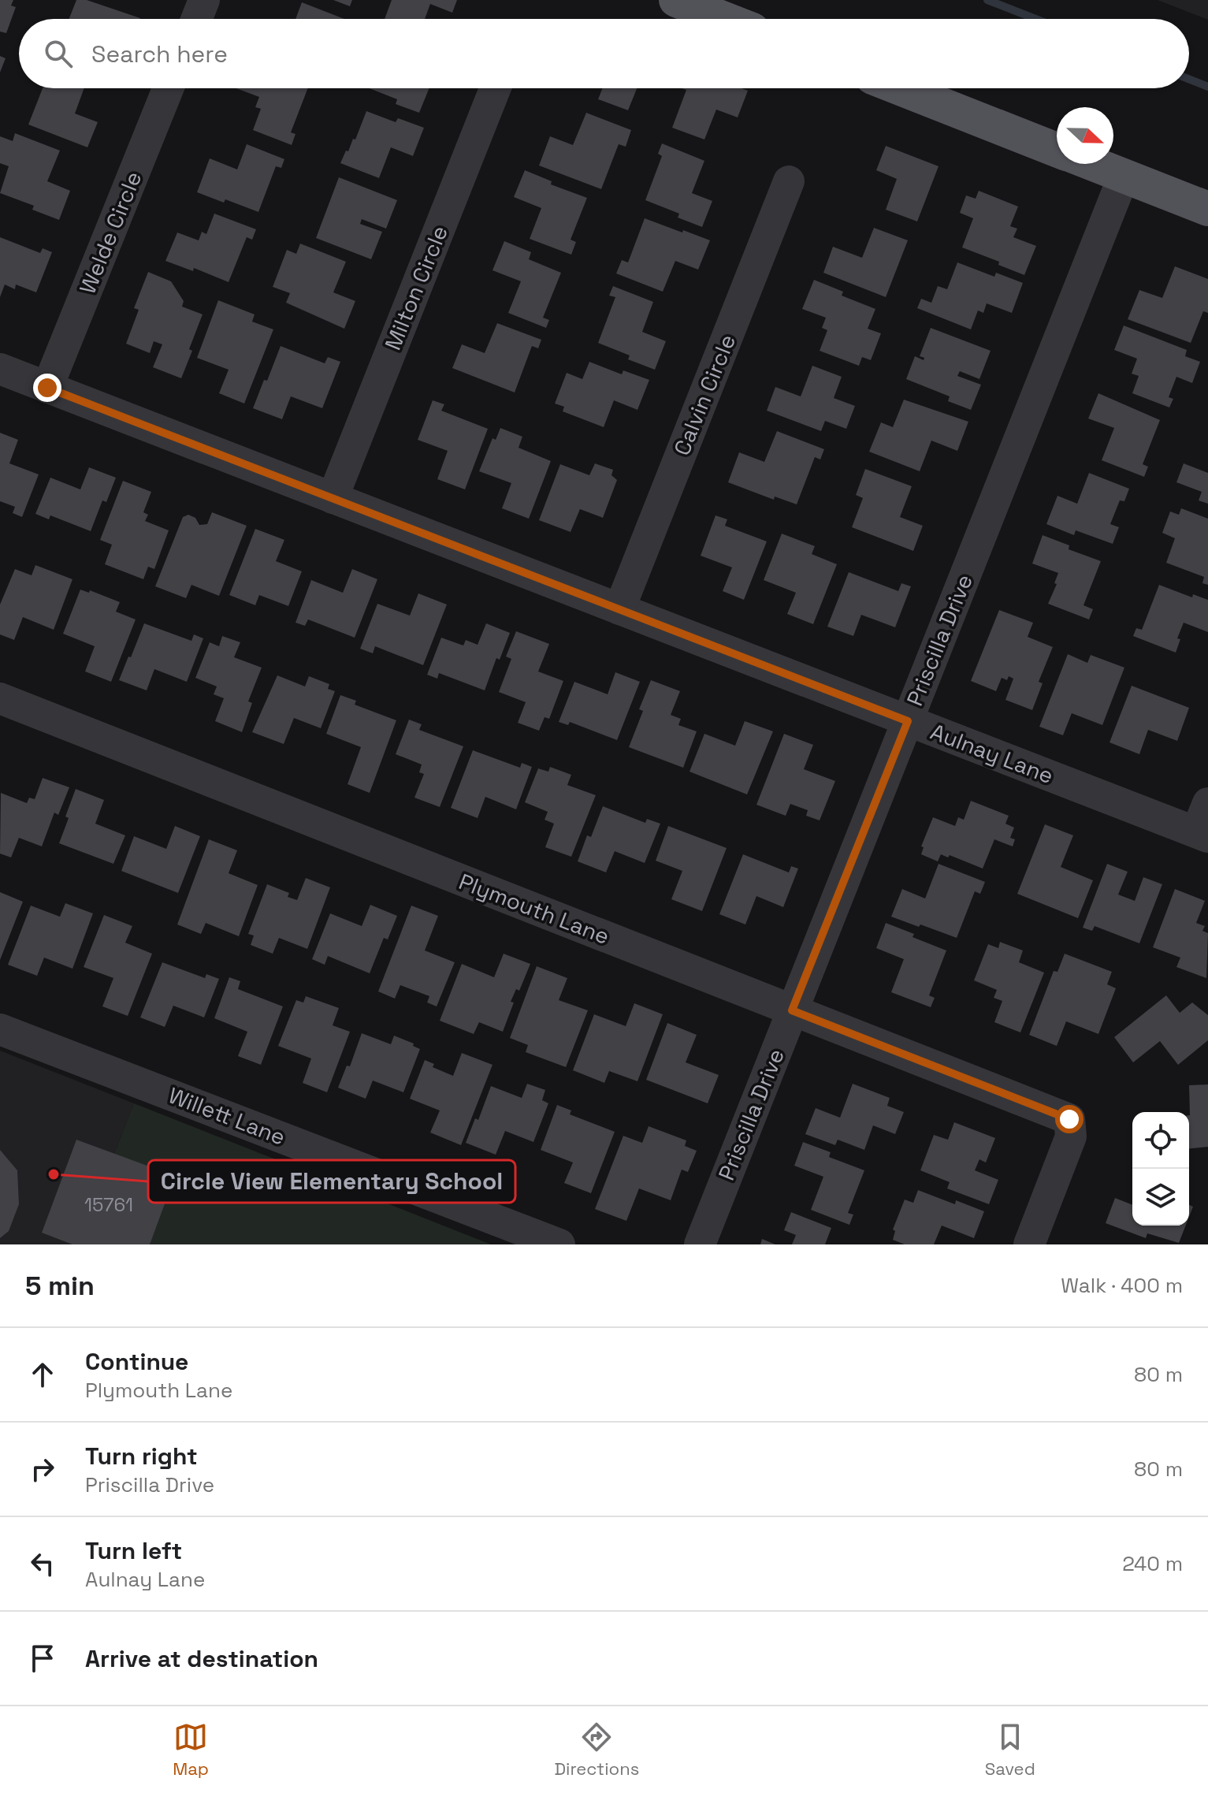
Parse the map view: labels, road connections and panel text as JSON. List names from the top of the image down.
{
  "streets": {
    "street": [
      "Welde Circle",
      "Milton Circle",
      "Calvin Circle",
      "Priscilla Drive",
      "Aulnay Lane",
      "Plymouth Lane",
      "Willett Lane"
    ]
  },
  "crossings": [
    ["Welde Circle", "Aulnay Lane"],
    ["Milton Circle", "Aulnay Lane"],
    ["Calvin Circle", "Aulnay Lane"],
    ["Priscilla Drive", "Aulnay Lane"],
    ["Priscilla Drive", "Plymouth Lane"]
  ],
  "places": ["Circle View Elementary School"],
  "house_numbers": ["15761"],
  "north": "right",
  "page": {
    "search": "Search here",
    "heading": ["5 min", "Walk · 400 m"],
    "list": [
      ["Continue", "Plymouth Lane", "80 m"],
      ["Turn right", "Priscilla Drive", "80 m"],
      ["Turn left", "Aulnay Lane", "240 m"],
      "Arrive at destination"
    ],
    "nav": ["Map", "Directions", "Saved"]
  }
}
